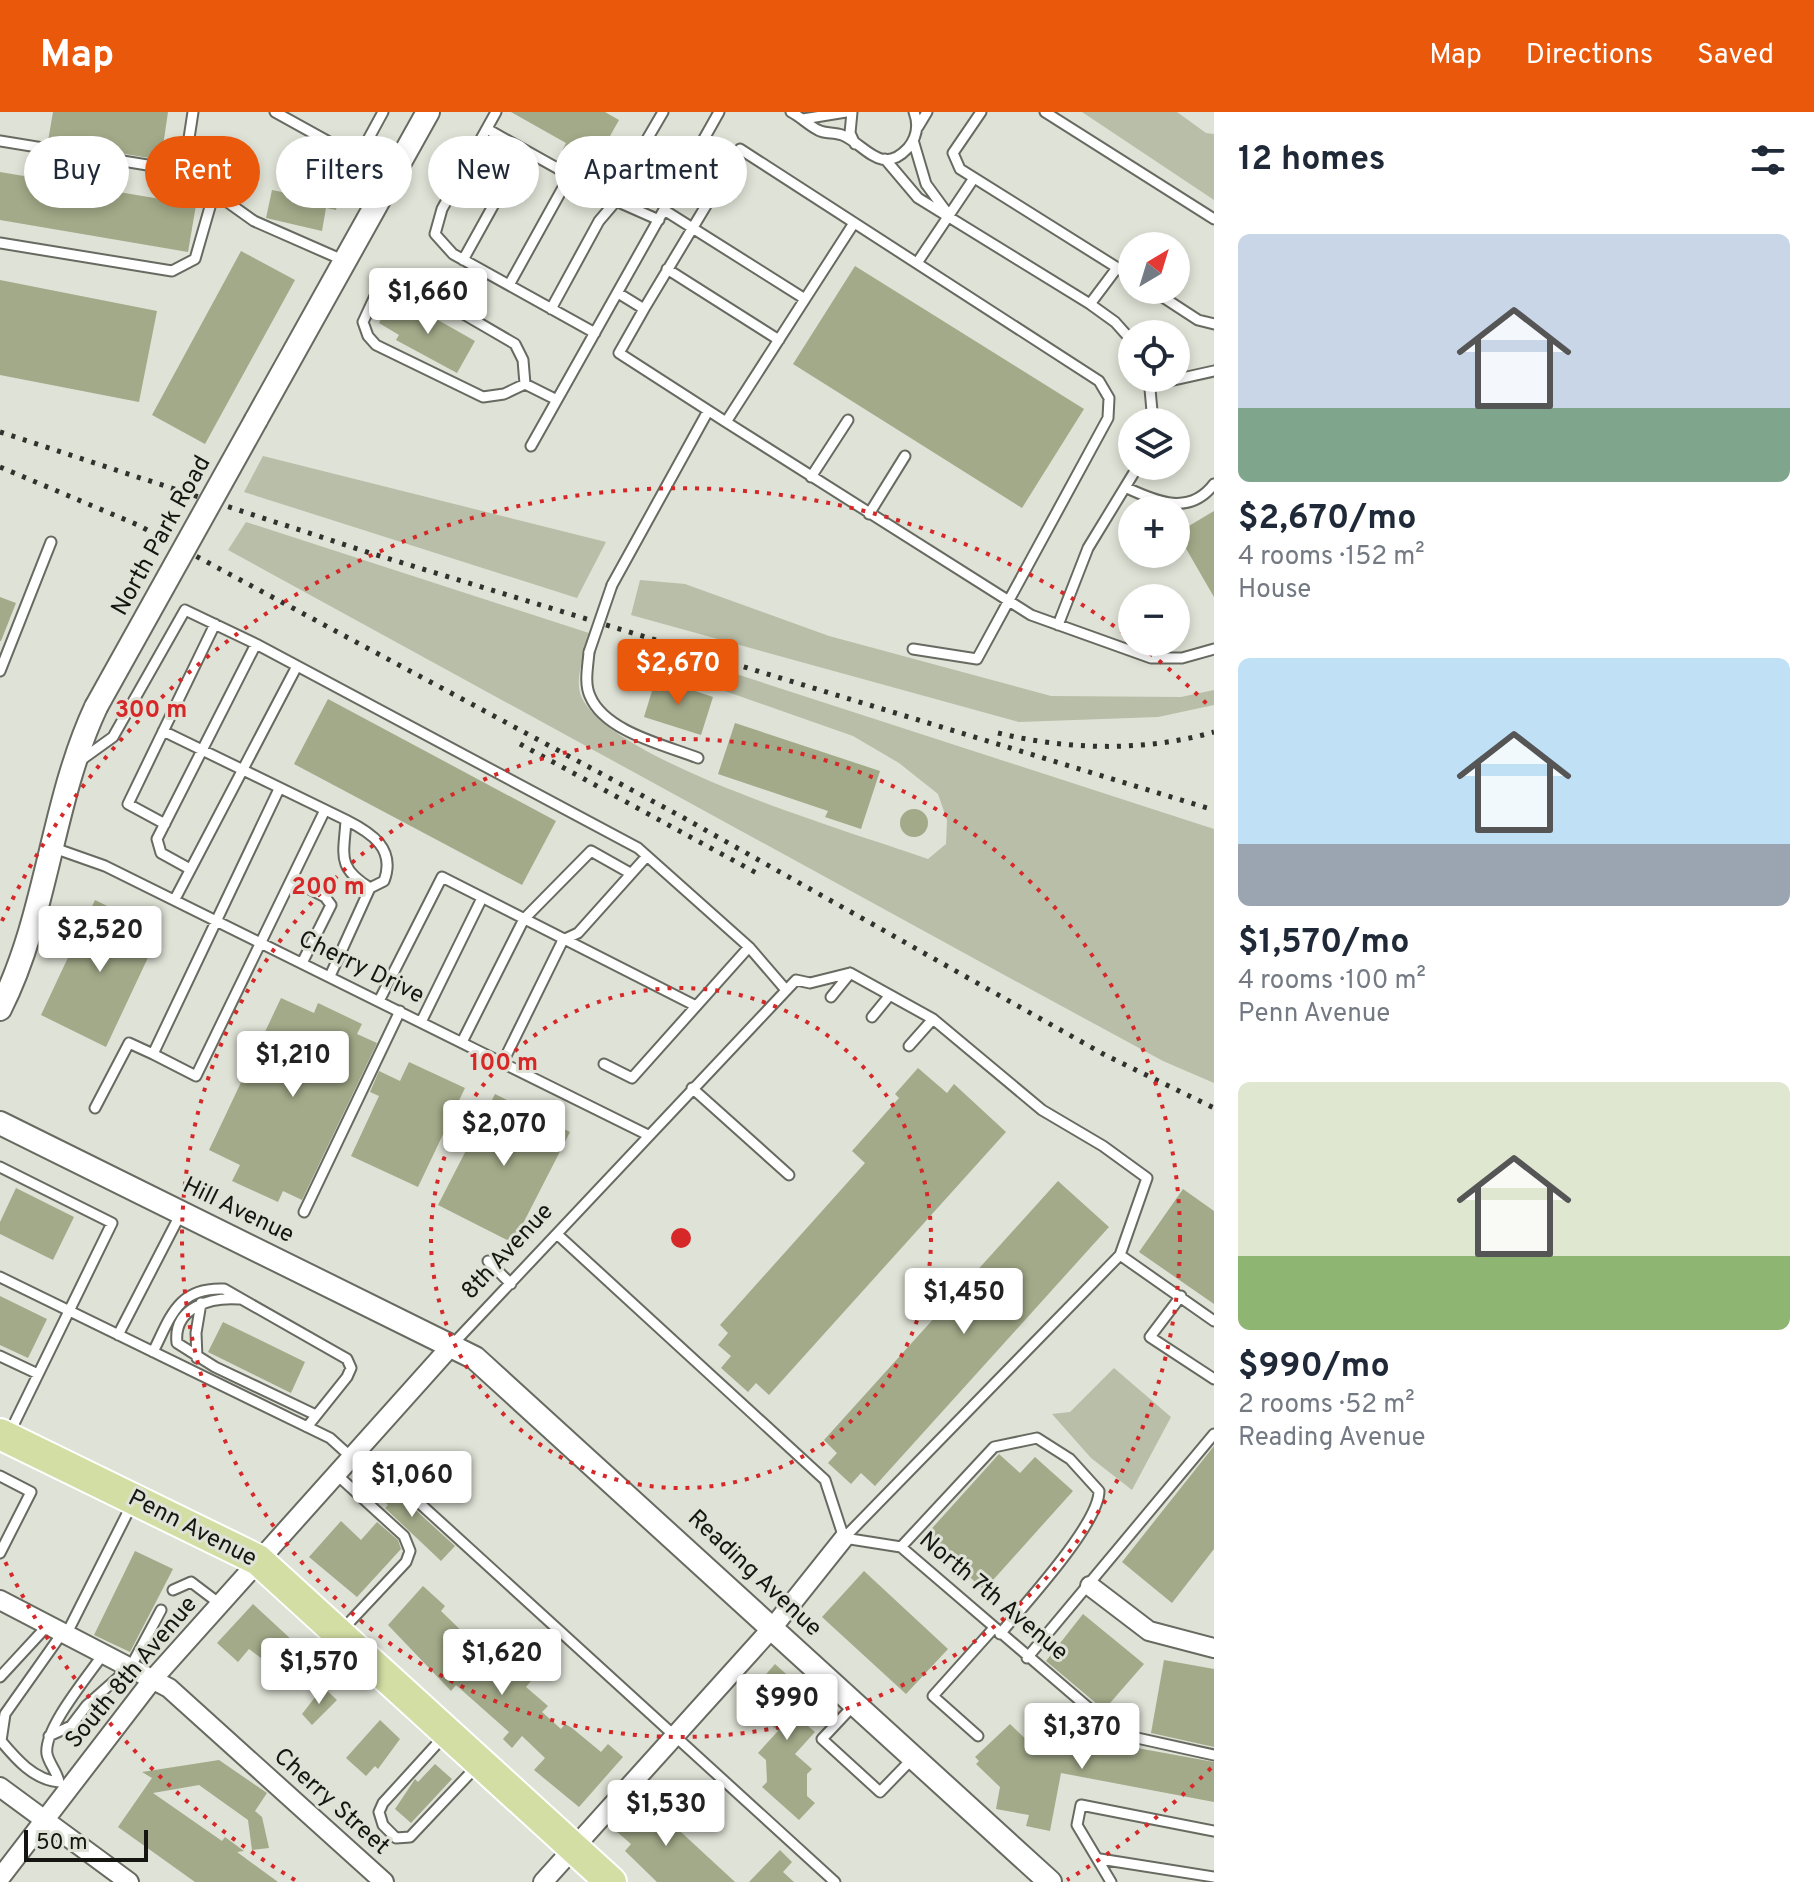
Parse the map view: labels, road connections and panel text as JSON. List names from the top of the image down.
{
  "streets": {
    "main road": ["Penn Avenue"],
    "street": [
      "North Park Road",
      "Hill Avenue",
      "8th Avenue",
      "Reading Avenue",
      "South 8th Avenue",
      "Cherry Street"
    ],
    "lane": ["Cherry Drive", "North 7th Avenue"]
  },
  "crossings": [
    ["North Park Road", "Cherry Drive"],
    ["Cherry Drive", "8th Avenue"],
    ["Hill Avenue", "8th Avenue"],
    ["Hill Avenue", "Reading Avenue"],
    ["8th Avenue", "Penn Avenue"],
    ["8th Avenue", "Reading Avenue"],
    ["8th Avenue", "South 8th Avenue"],
    ["Penn Avenue", "South 8th Avenue"],
    ["South 8th Avenue", "Cherry Street"]
  ],
  "scale_bar": "50 m",
  "north": "top right",
  "page": {
    "header": "Map",
    "nav": ["Map", "Directions", "Saved"],
    "heading": "12 homes",
    "chip": [
      "Buy",
      "Rent",
      "Filters",
      "New",
      "Apartment"
    ],
    "list": [
      {
        "name": "$2,670/mo",
        "note": "4 rooms · 152 m² · House"
      },
      {
        "name": "$1,570/mo",
        "note": "4 rooms · 100 m² · Penn Avenue"
      },
      {
        "name": "$990/mo",
        "note": "2 rooms · 52 m² · Reading Avenue"
      }
    ],
    "map_buttons": ["+", "−"],
    "price": [
      "$1,660",
      "$2,670",
      "$2,520",
      "$1,210",
      "$2,070",
      "$1,450",
      "$1,060",
      "$1,620",
      "$1,570",
      "$990",
      "$1,370",
      "$1,530"
    ],
    "scale": "50 m"
  },
  "rings": ["300 m", "200 m", "100 m"]
}
